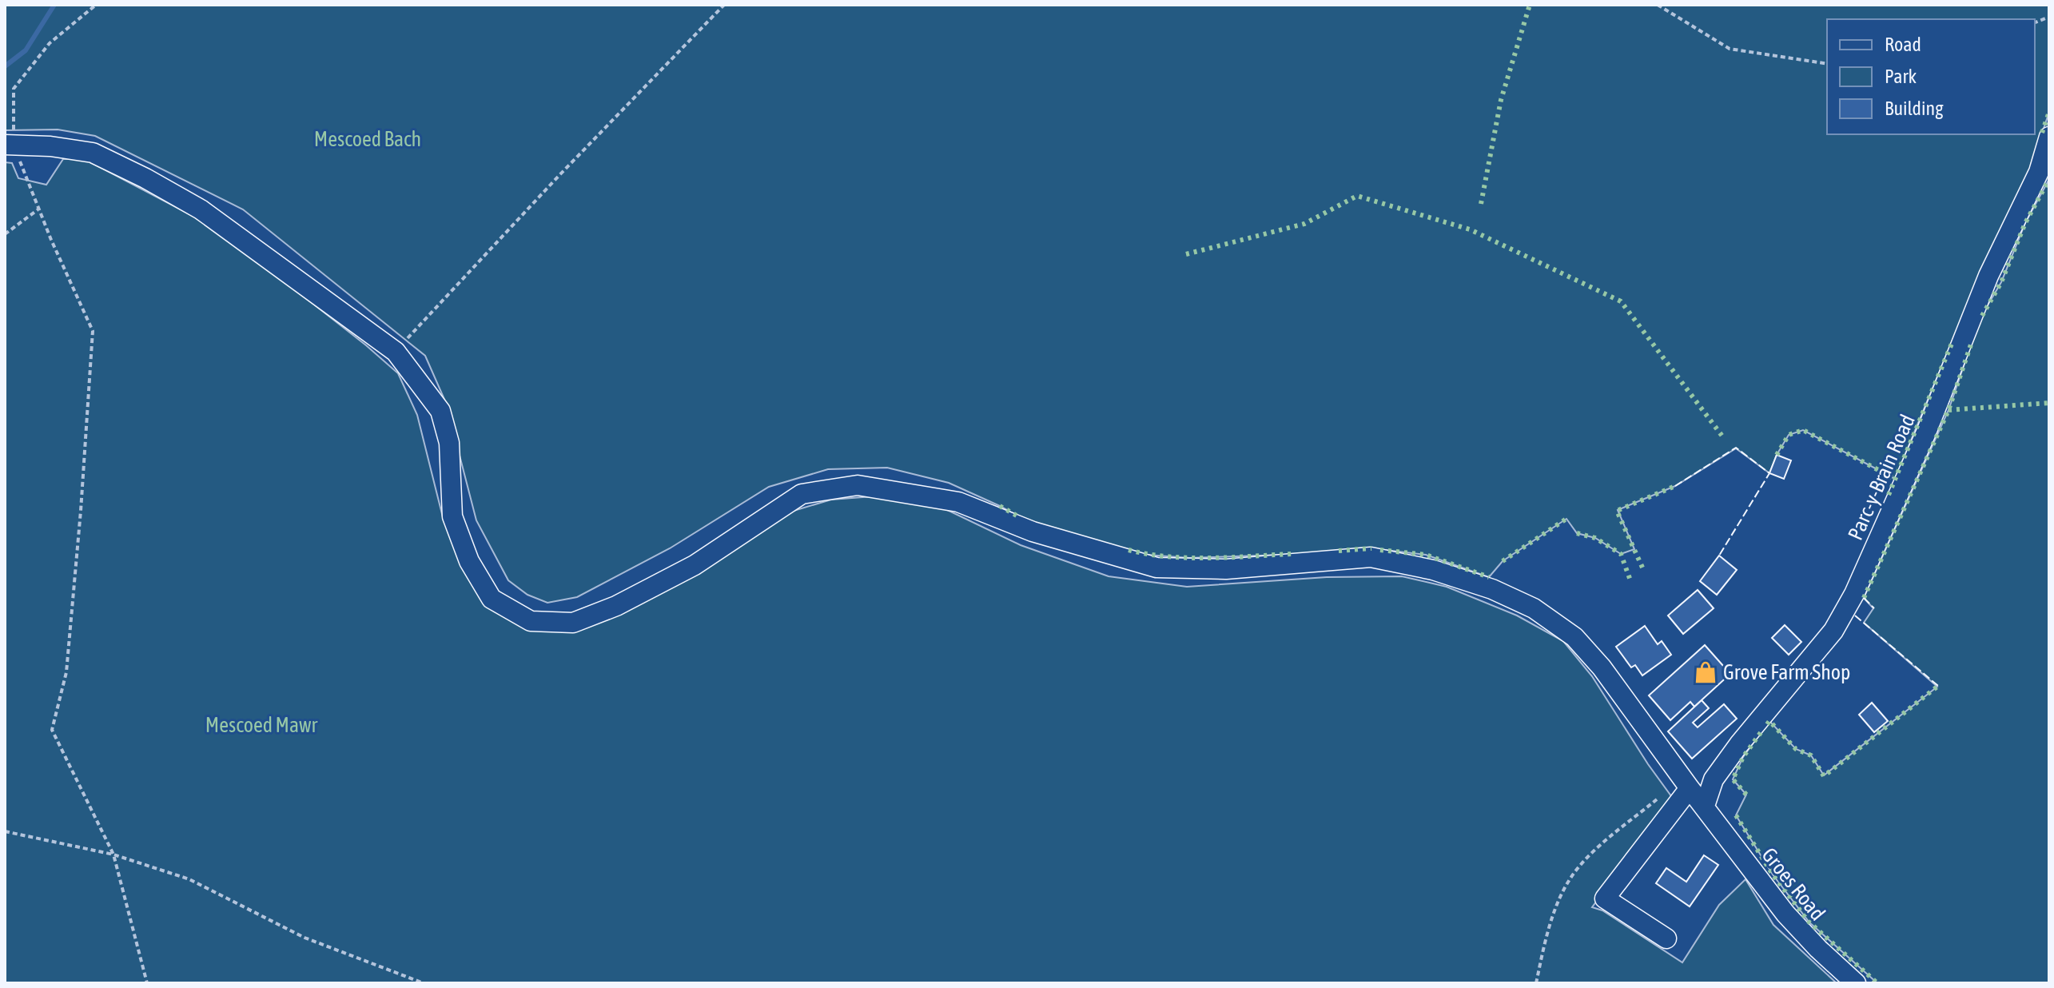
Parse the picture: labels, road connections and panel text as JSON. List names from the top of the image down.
{
  "streets": {
    "street": ["Parc-y-Brain Road", "Groes Road"]
  },
  "crossings": [
    ["Parc-y-Brain Road", "Groes Road"]
  ],
  "parks": ["Mescoed Bach", "Mescoed Mawr"],
  "places": {
    "shop": ["Grove Farm Shop"]
  },
  "legend": ["Road", "Park", "Building"]
}
